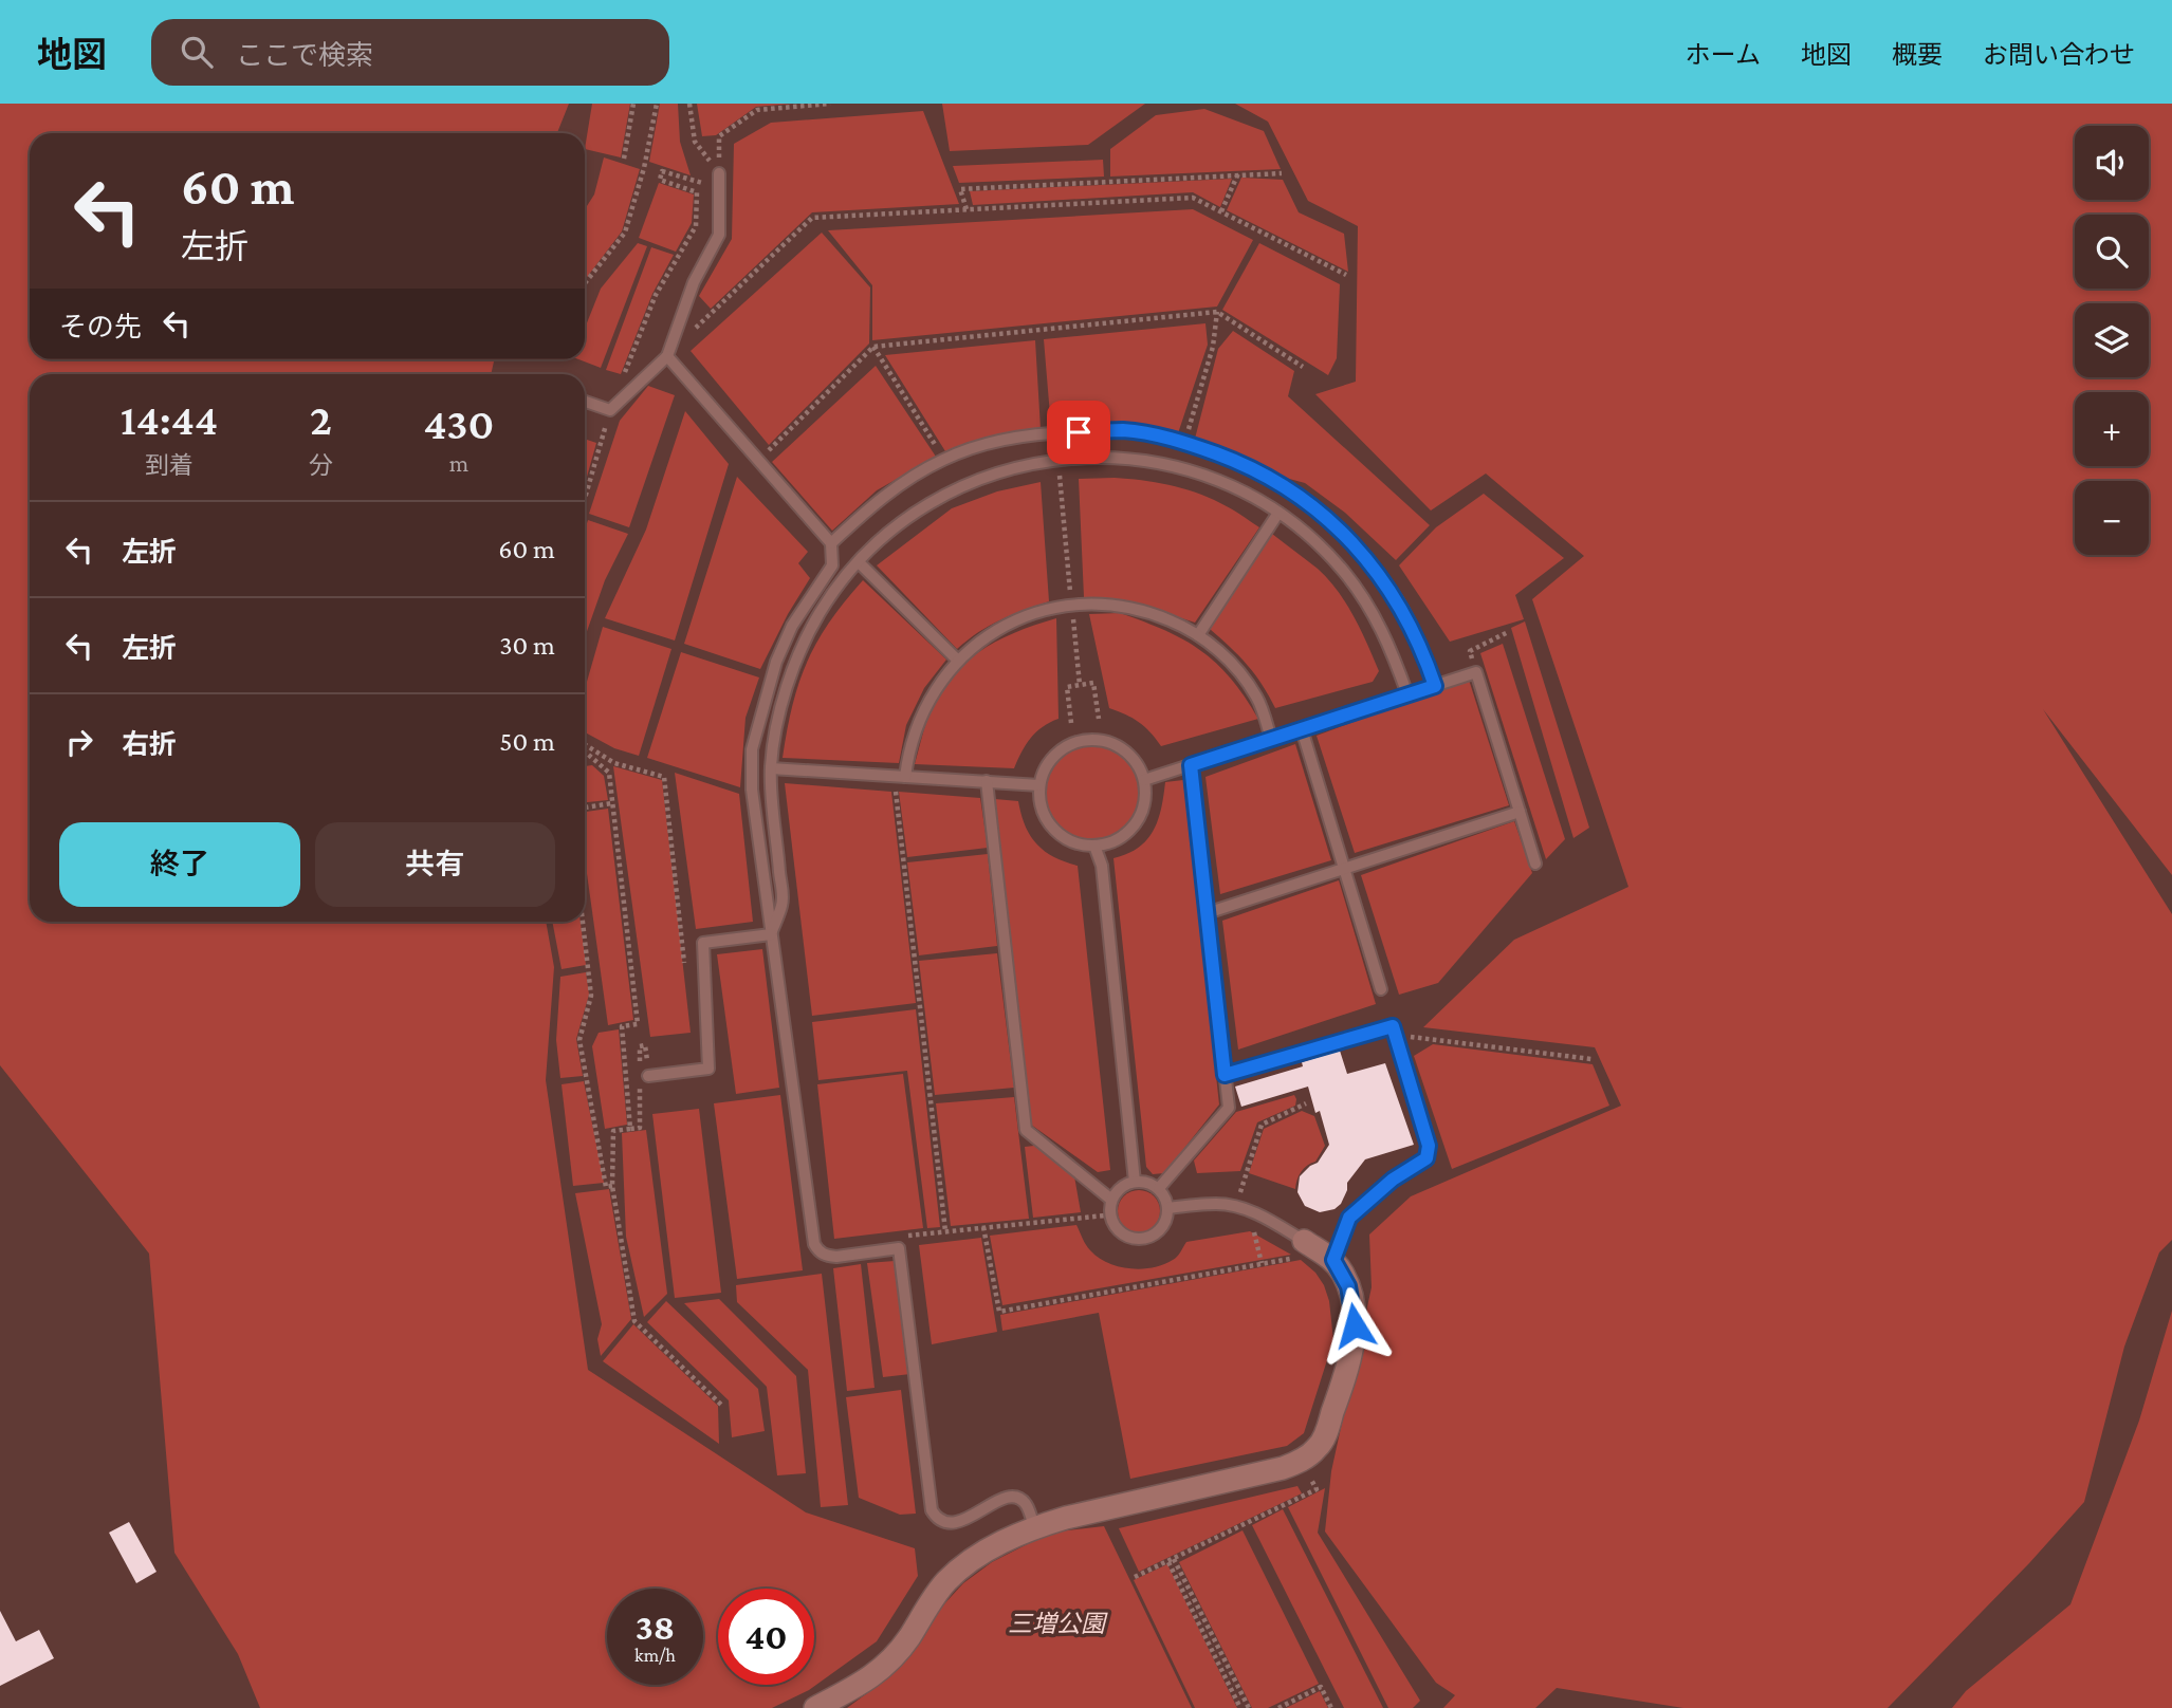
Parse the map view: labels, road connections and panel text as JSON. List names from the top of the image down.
{
  "parks": ["三増公園"],
  "page": {
    "header": "地図",
    "search": "ここで検索",
    "nav": [
      "ホーム",
      "地図",
      "概要",
      "お問い合わせ"
    ],
    "map_buttons": ["+", "−"],
    "turn": ["60 m", "左折"],
    "then": "その先",
    "eta": [
      "14:44",
      "到着",
      "2",
      "分",
      "430",
      "m"
    ],
    "list": [
      {
        "name": "左折",
        "value": "60 m"
      },
      {
        "name": "左折",
        "value": "30 m"
      },
      {
        "name": "右折",
        "value": "50 m"
      }
    ],
    "buttons": ["終了", "共有"],
    "speed": "38 km/h",
    "limit": "40"
  }
}
